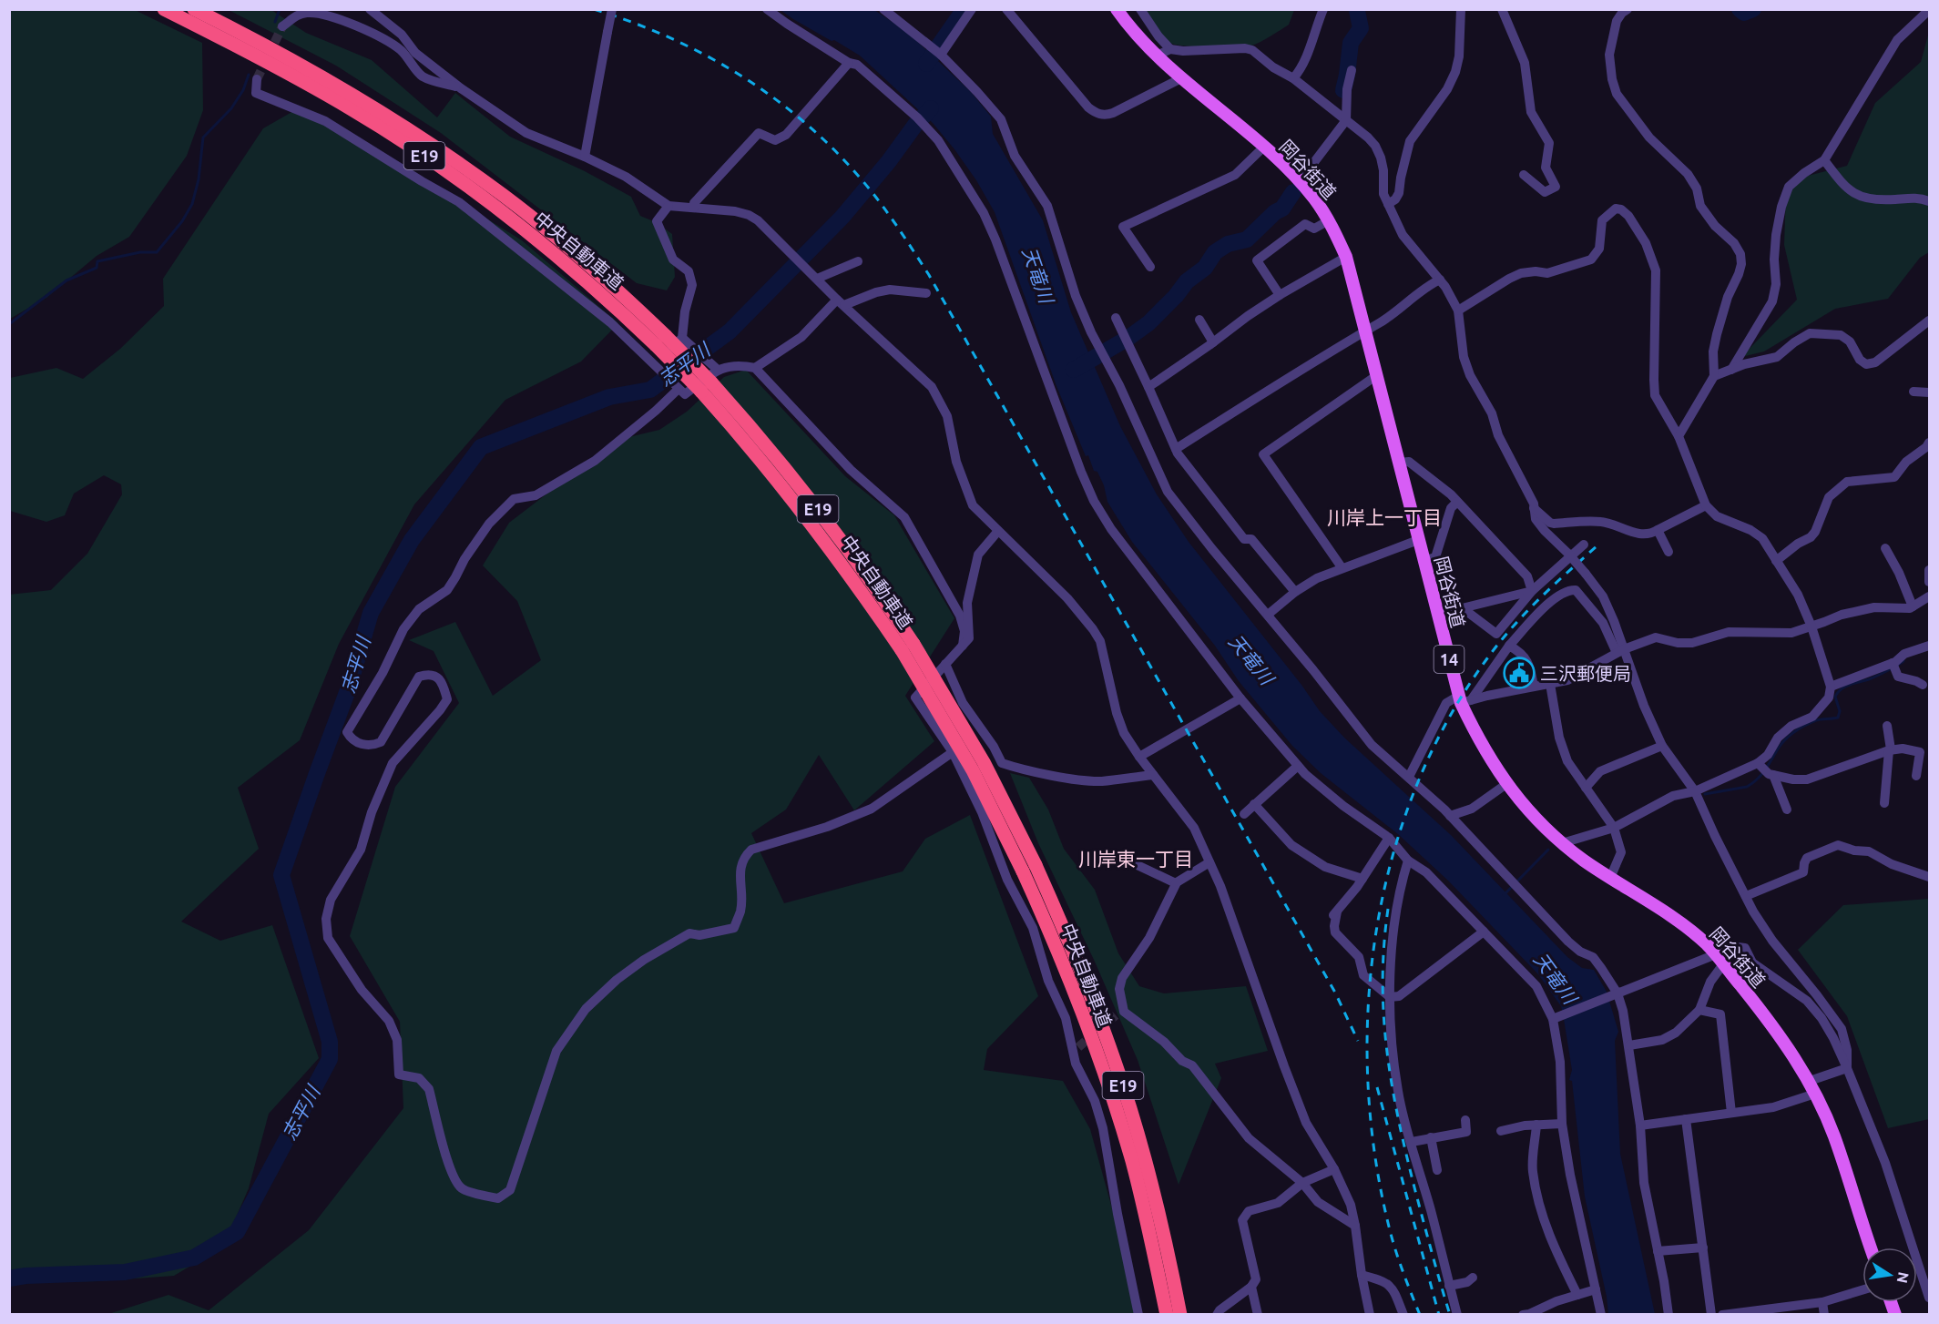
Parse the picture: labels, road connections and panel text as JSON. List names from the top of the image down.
{
  "streets": {
    "highway": ["E19", "中央自動車道"],
    "main road": ["岡谷街道", "14"]
  },
  "districts": ["川岸上一丁目", "川岸東一丁目"],
  "water": ["天竜川", "志平川"],
  "places": {
    "public building": ["三沢郵便局"]
  },
  "north": "right"
}
